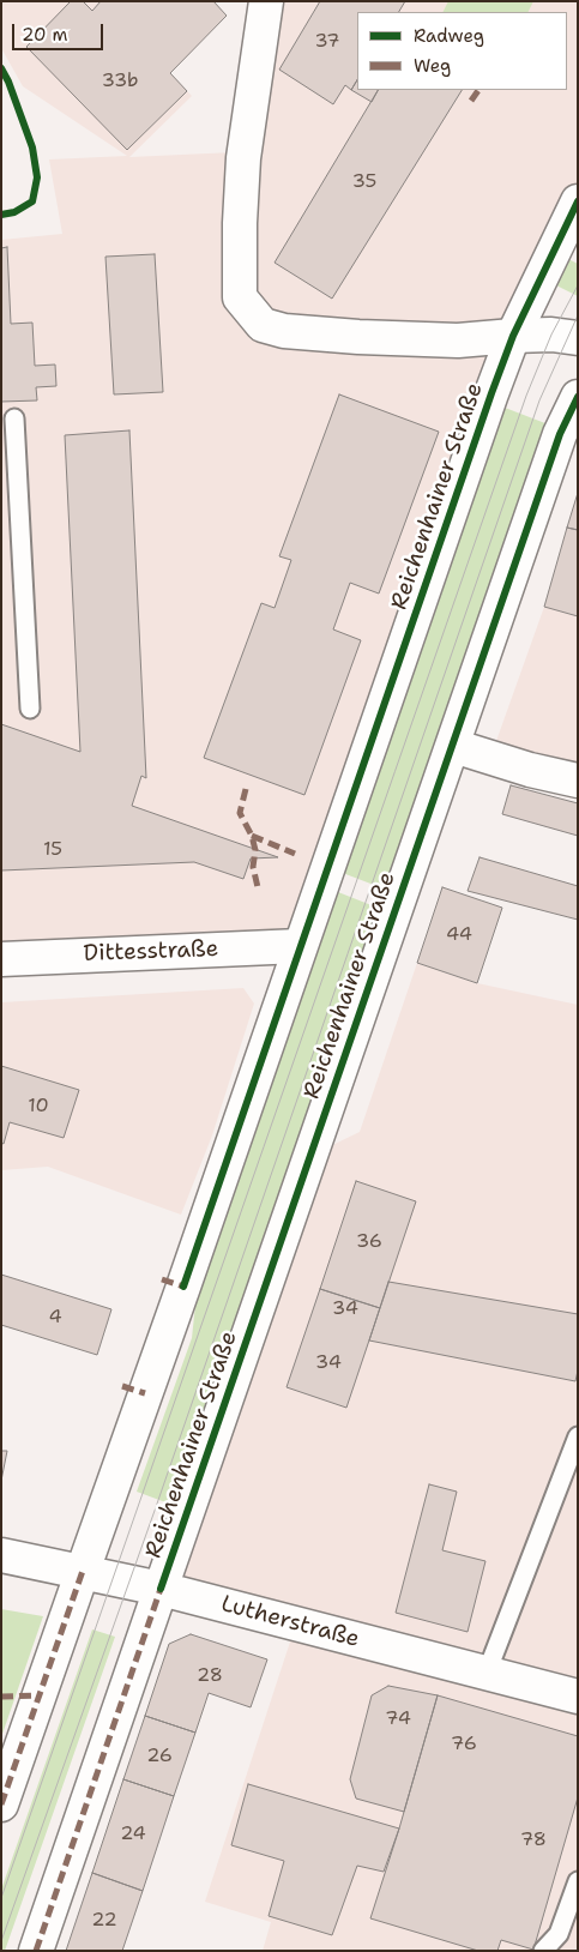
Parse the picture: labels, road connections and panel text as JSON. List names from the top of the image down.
{
  "streets": {
    "street": ["Reichenhainer Straße", "Dittesstraße", "Lutherstraße"]
  },
  "crossings": [
    ["Reichenhainer Straße", "Dittesstraße"],
    ["Reichenhainer Straße", "Lutherstraße"]
  ],
  "house_numbers": [
    "37",
    "33b",
    "35",
    "15",
    "44",
    "10",
    "36",
    "34",
    "4",
    "34",
    "28",
    "74",
    "76",
    "26",
    "24",
    "78",
    "22"
  ],
  "legend": ["Radweg", "Weg"],
  "scale_bar": "20 m"
}
